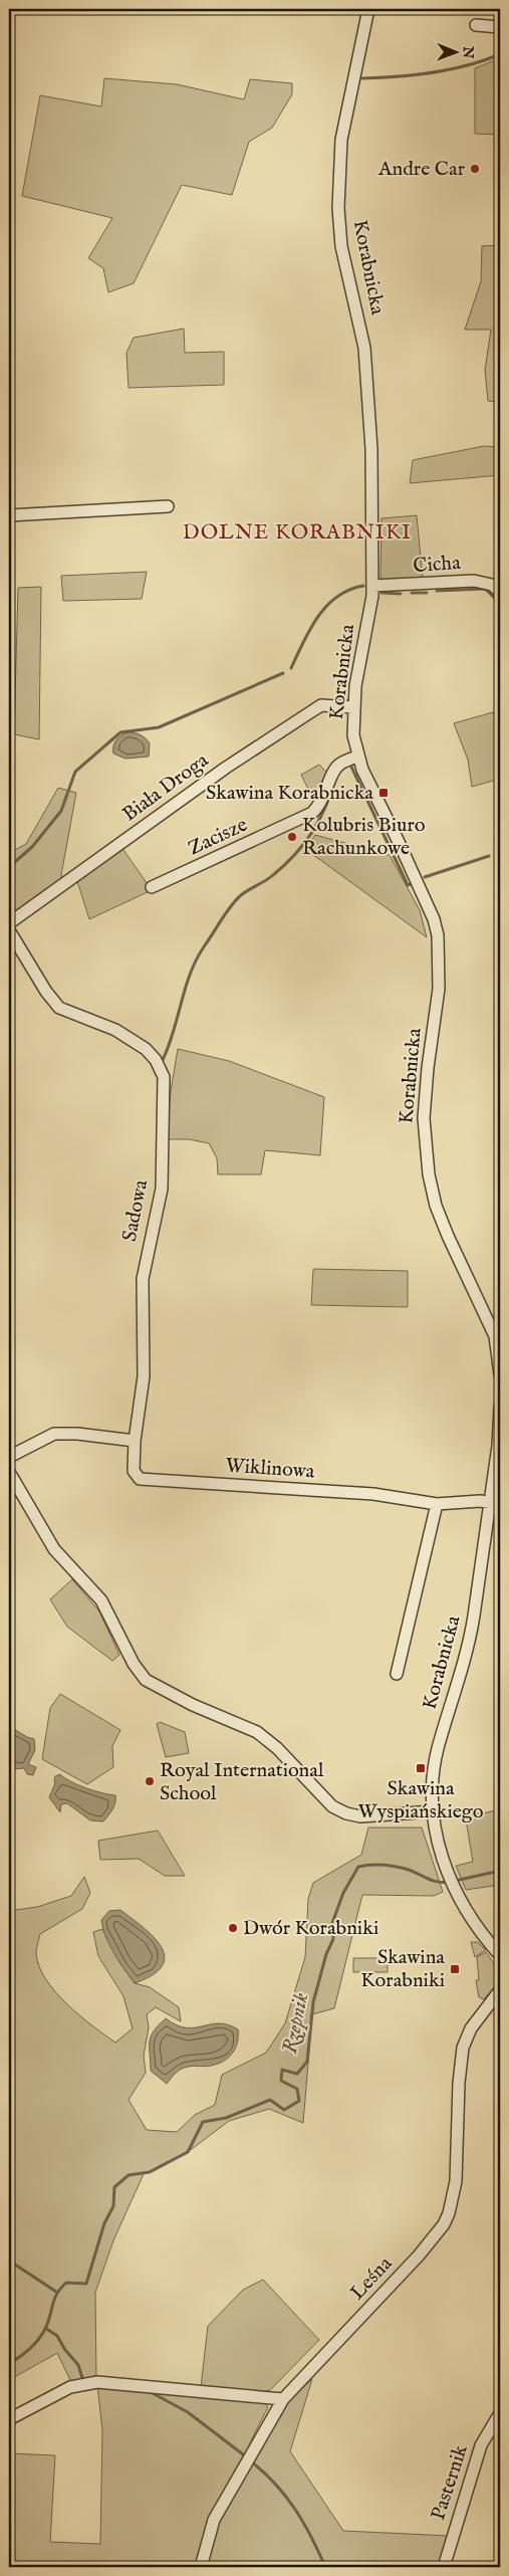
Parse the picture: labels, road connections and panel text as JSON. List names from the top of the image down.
{
  "streets": {
    "street": [
      "Korabnicka",
      "Cicha",
      "Biała Droga",
      "Zacisze",
      "Sadowa",
      "Wiklinowa",
      "Leśna",
      "Pasternik"
    ]
  },
  "crossings": [
    ["Korabnicka", "Cicha"],
    ["Korabnicka", "Biała Droga"],
    ["Korabnicka", "Zacisze"],
    ["Korabnicka", "Wiklinowa"],
    ["Sadowa", "Wiklinowa"]
  ],
  "districts": ["DOLNE KORABNIKI"],
  "water": ["Rzepnik"],
  "places": {
    "other": [
      "Andre Car",
      "Kolubris Biuro Rachunkowe",
      "Royal International School",
      "Dwór Korabniki"
    ],
    "transit": ["Skawina Korabnicka", "Skawina Wyspiańskiego", "Skawina Korabniki"]
  },
  "north": "right"
}
